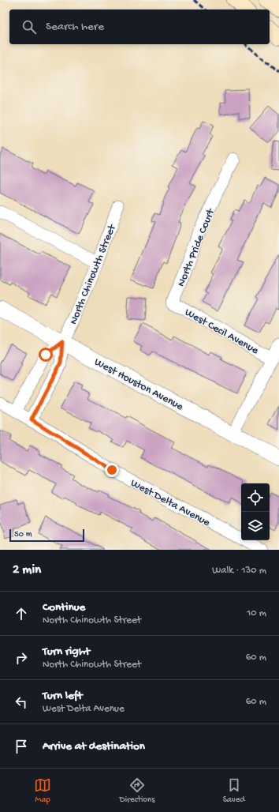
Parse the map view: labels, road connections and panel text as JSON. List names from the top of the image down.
{
  "streets": {
    "street": [
      "North Pride Court",
      "North Chinowth Street",
      "West Cecil Avenue",
      "West Houston Avenue",
      "West Delta Avenue"
    ]
  },
  "crossings": [
    ["North Pride Court", "West Cecil Avenue"],
    ["North Chinowth Street", "West Houston Avenue"],
    ["North Chinowth Street", "West Delta Avenue"]
  ],
  "scale_bar": "50 m",
  "page": {
    "search": "Search here",
    "scale": "50 m",
    "heading": ["2 min", "Walk · 130 m"],
    "list": [
      ["Continue", "North Chinowth Street", "10 m"],
      ["Turn right", "North Chinowth Street", "60 m"],
      ["Turn left", "West Delta Avenue", "60 m"],
      "Arrive at destination"
    ],
    "nav": ["Map", "Directions", "Saved"]
  }
}
